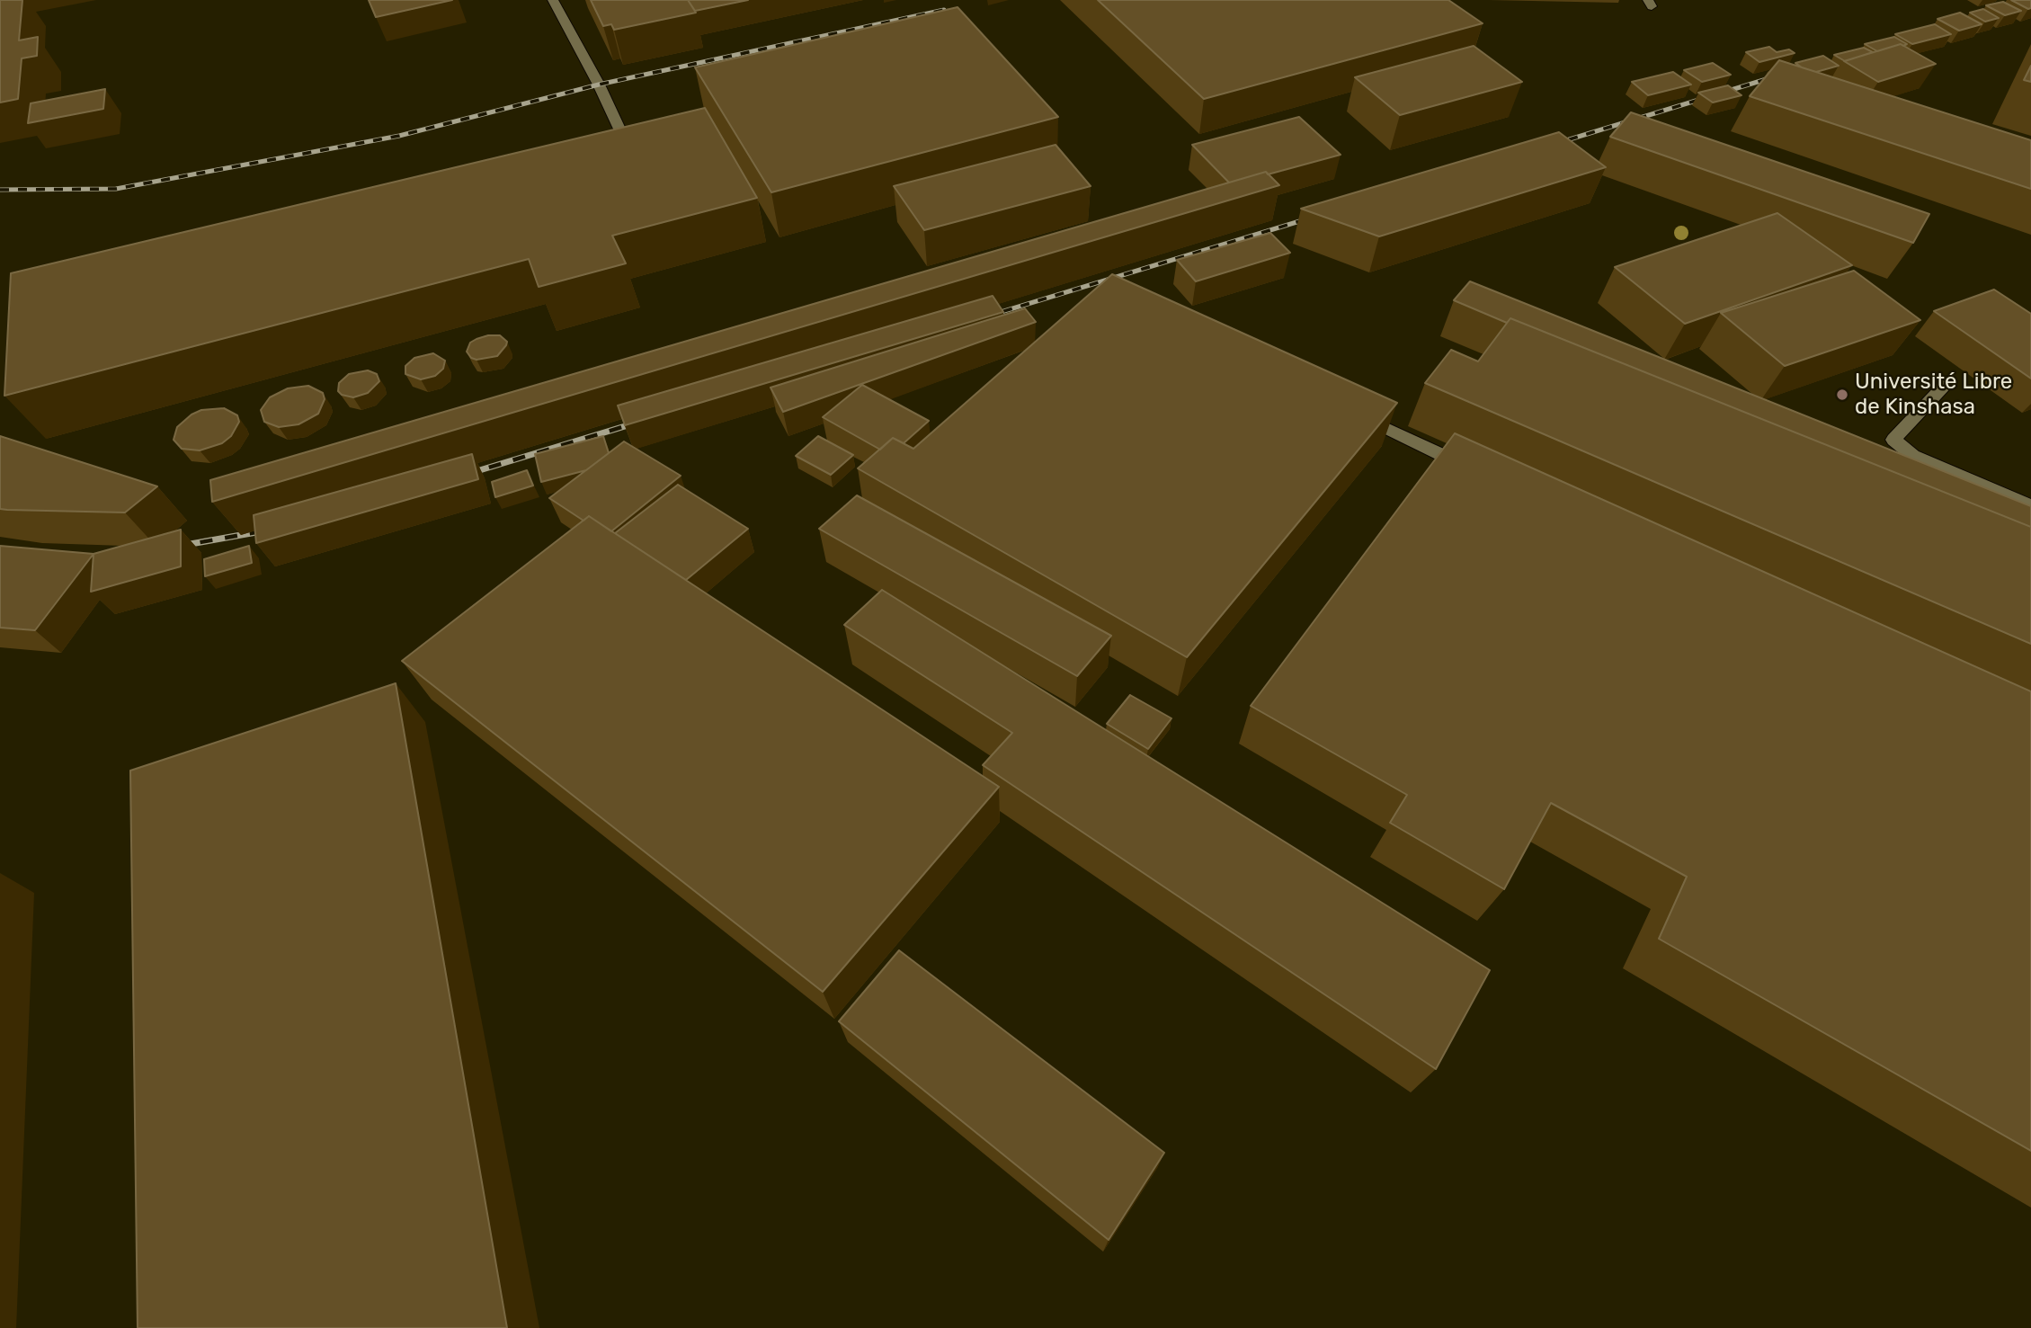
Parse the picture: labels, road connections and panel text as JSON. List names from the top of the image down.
{
  "places": ["Université Libre de Kinshasa"]
}
